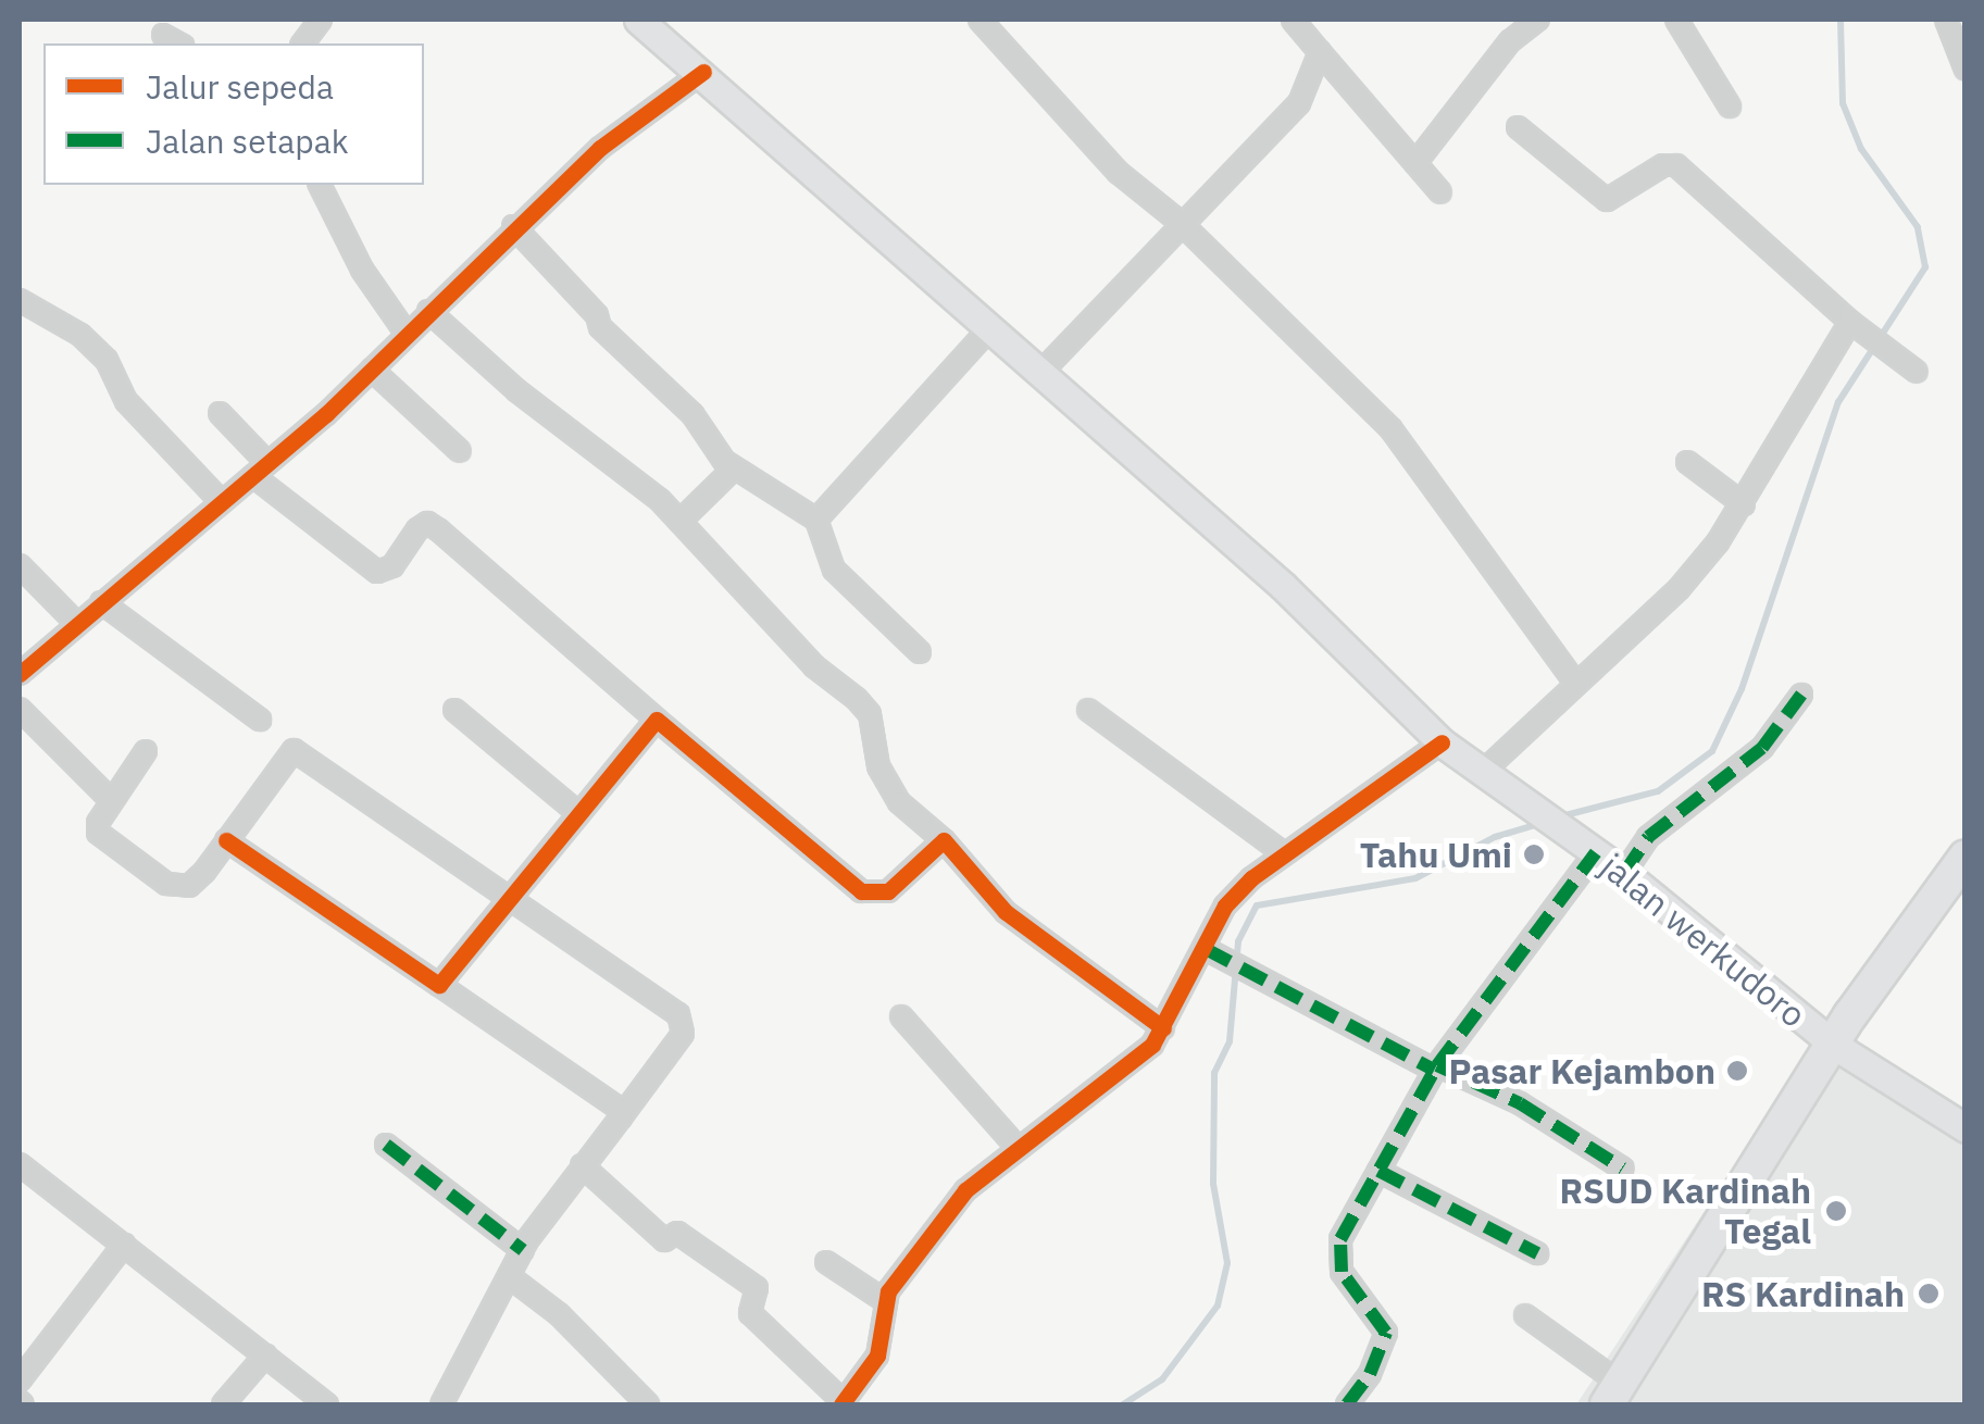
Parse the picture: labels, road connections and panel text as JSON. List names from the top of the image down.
{
  "streets": {
    "main road": ["jalan werkudoro"]
  },
  "places": [
    "Tahu Umi",
    "Pasar Kejambon",
    "RSUD Kardinah Tegal",
    "RS Kardinah"
  ],
  "legend": ["Jalur sepeda", "Jalan setapak"]
}
